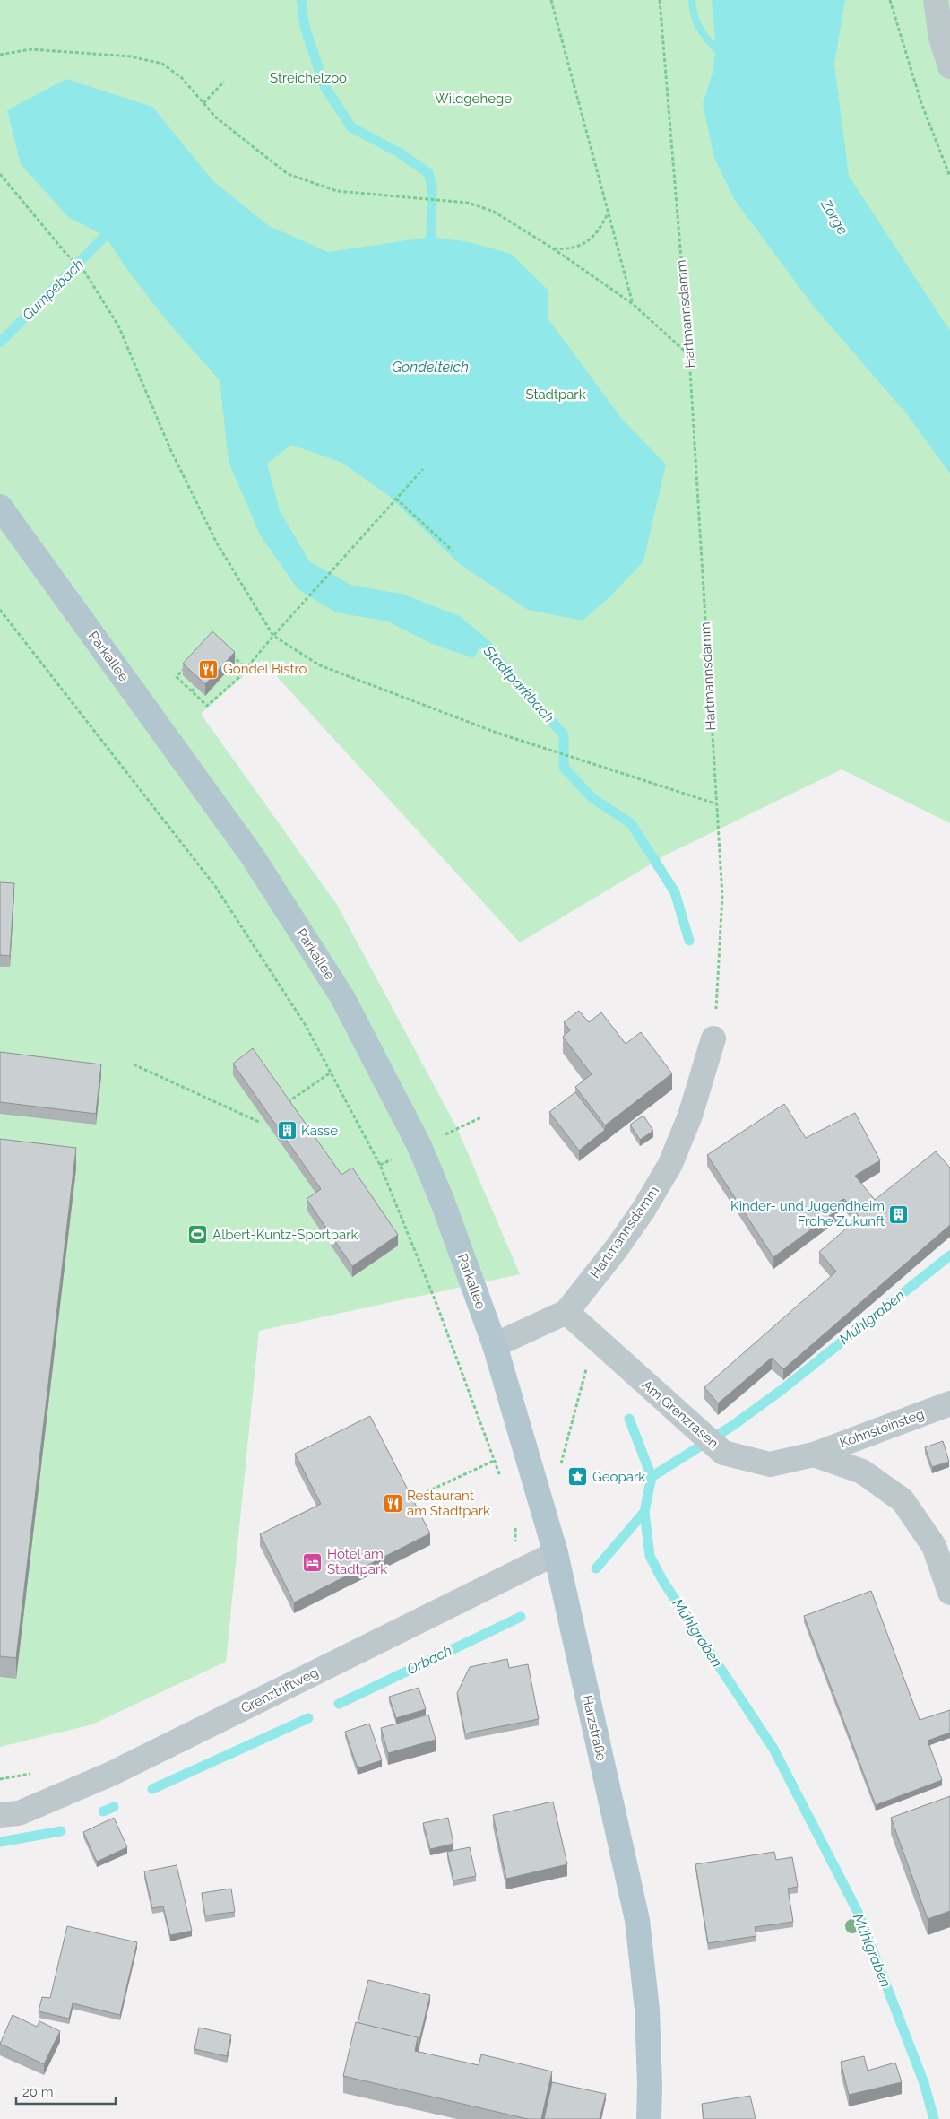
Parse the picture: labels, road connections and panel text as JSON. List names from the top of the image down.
{
  "streets": {
    "main road": ["Parkallee", "Harzstraße"],
    "street": [
      "Hartmannsdamm",
      "Am Grenzrasen",
      "Kohnsteinsteg",
      "Grenztriftweg"
    ]
  },
  "crossings": [
    ["Parkallee", "Harzstraße"],
    ["Am Grenzrasen", "Kohnsteinsteg"],
    ["Grenztriftweg", "Harzstraße"]
  ],
  "water": [
    "Zorge",
    "Gumpebach",
    "Gondelteich",
    "Stadtparkbach",
    "Mühlgraben",
    "Orbach"
  ],
  "parks": ["Streichelzoo", "Wildgehege", "Stadtpark"],
  "places": {
    "restaurant": ["Gondel Bistro", "Restaurant am Stadtpark"],
    "building": ["Kasse", "Kinder- und Jugendheim Frohe Zukunft"],
    "sports": ["Albert-Kuntz-Sportpark"],
    "place": ["Geopark"],
    "hotel": ["Hotel am Stadtpark"]
  },
  "scale_bar": "20 m"
}
